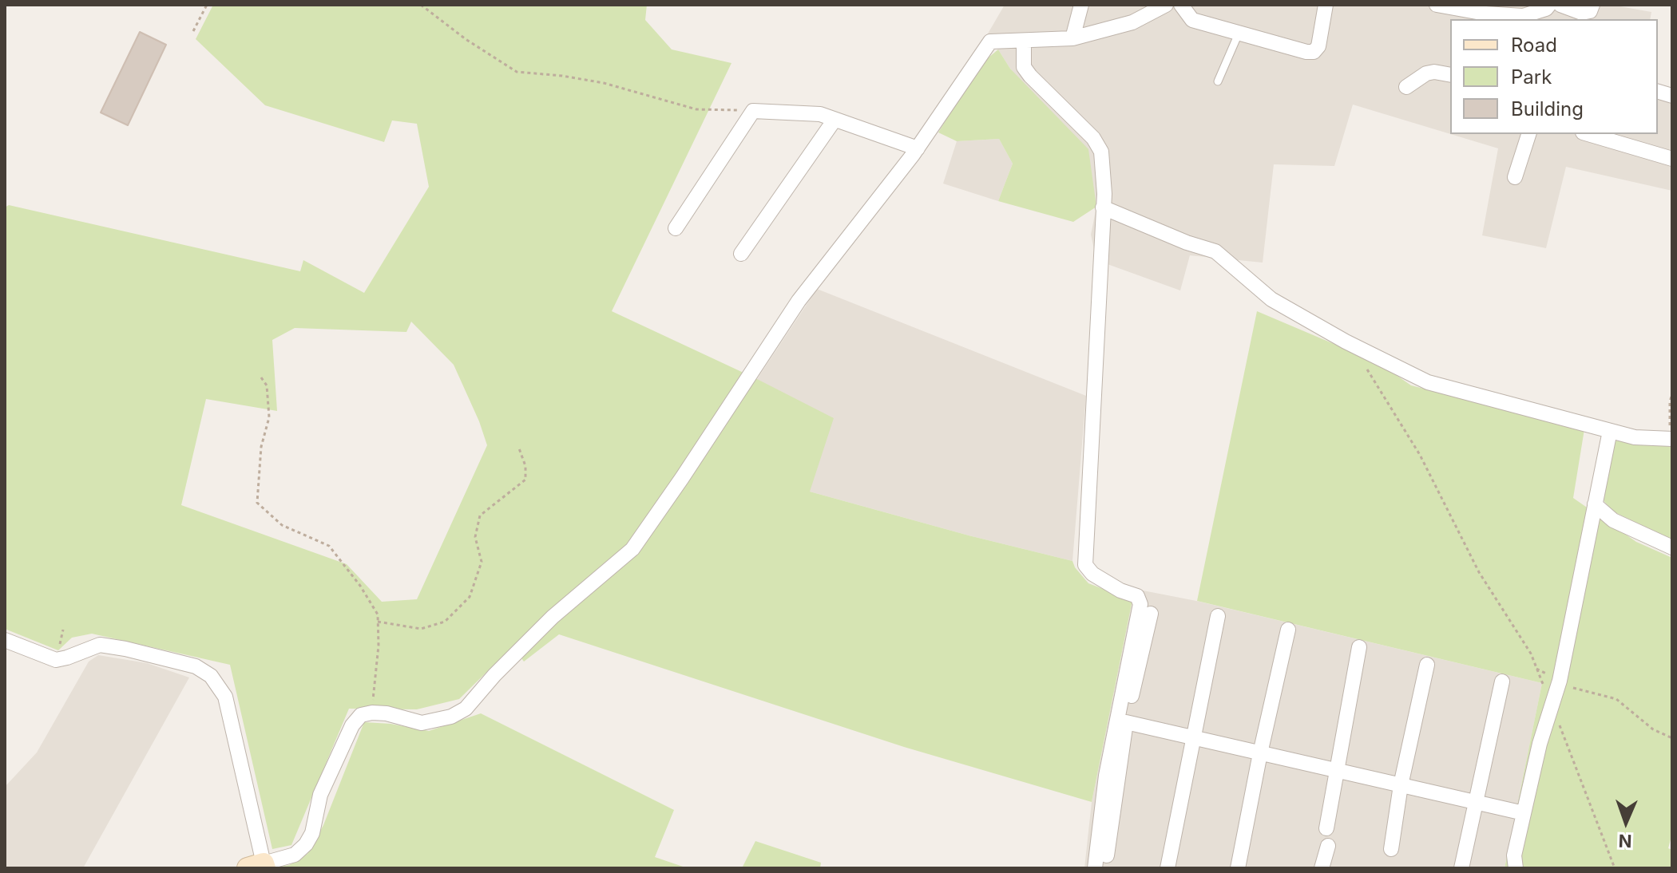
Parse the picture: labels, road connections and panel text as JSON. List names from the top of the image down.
{
  "legend": ["Road", "Park", "Building"],
  "north": "bottom"
}
